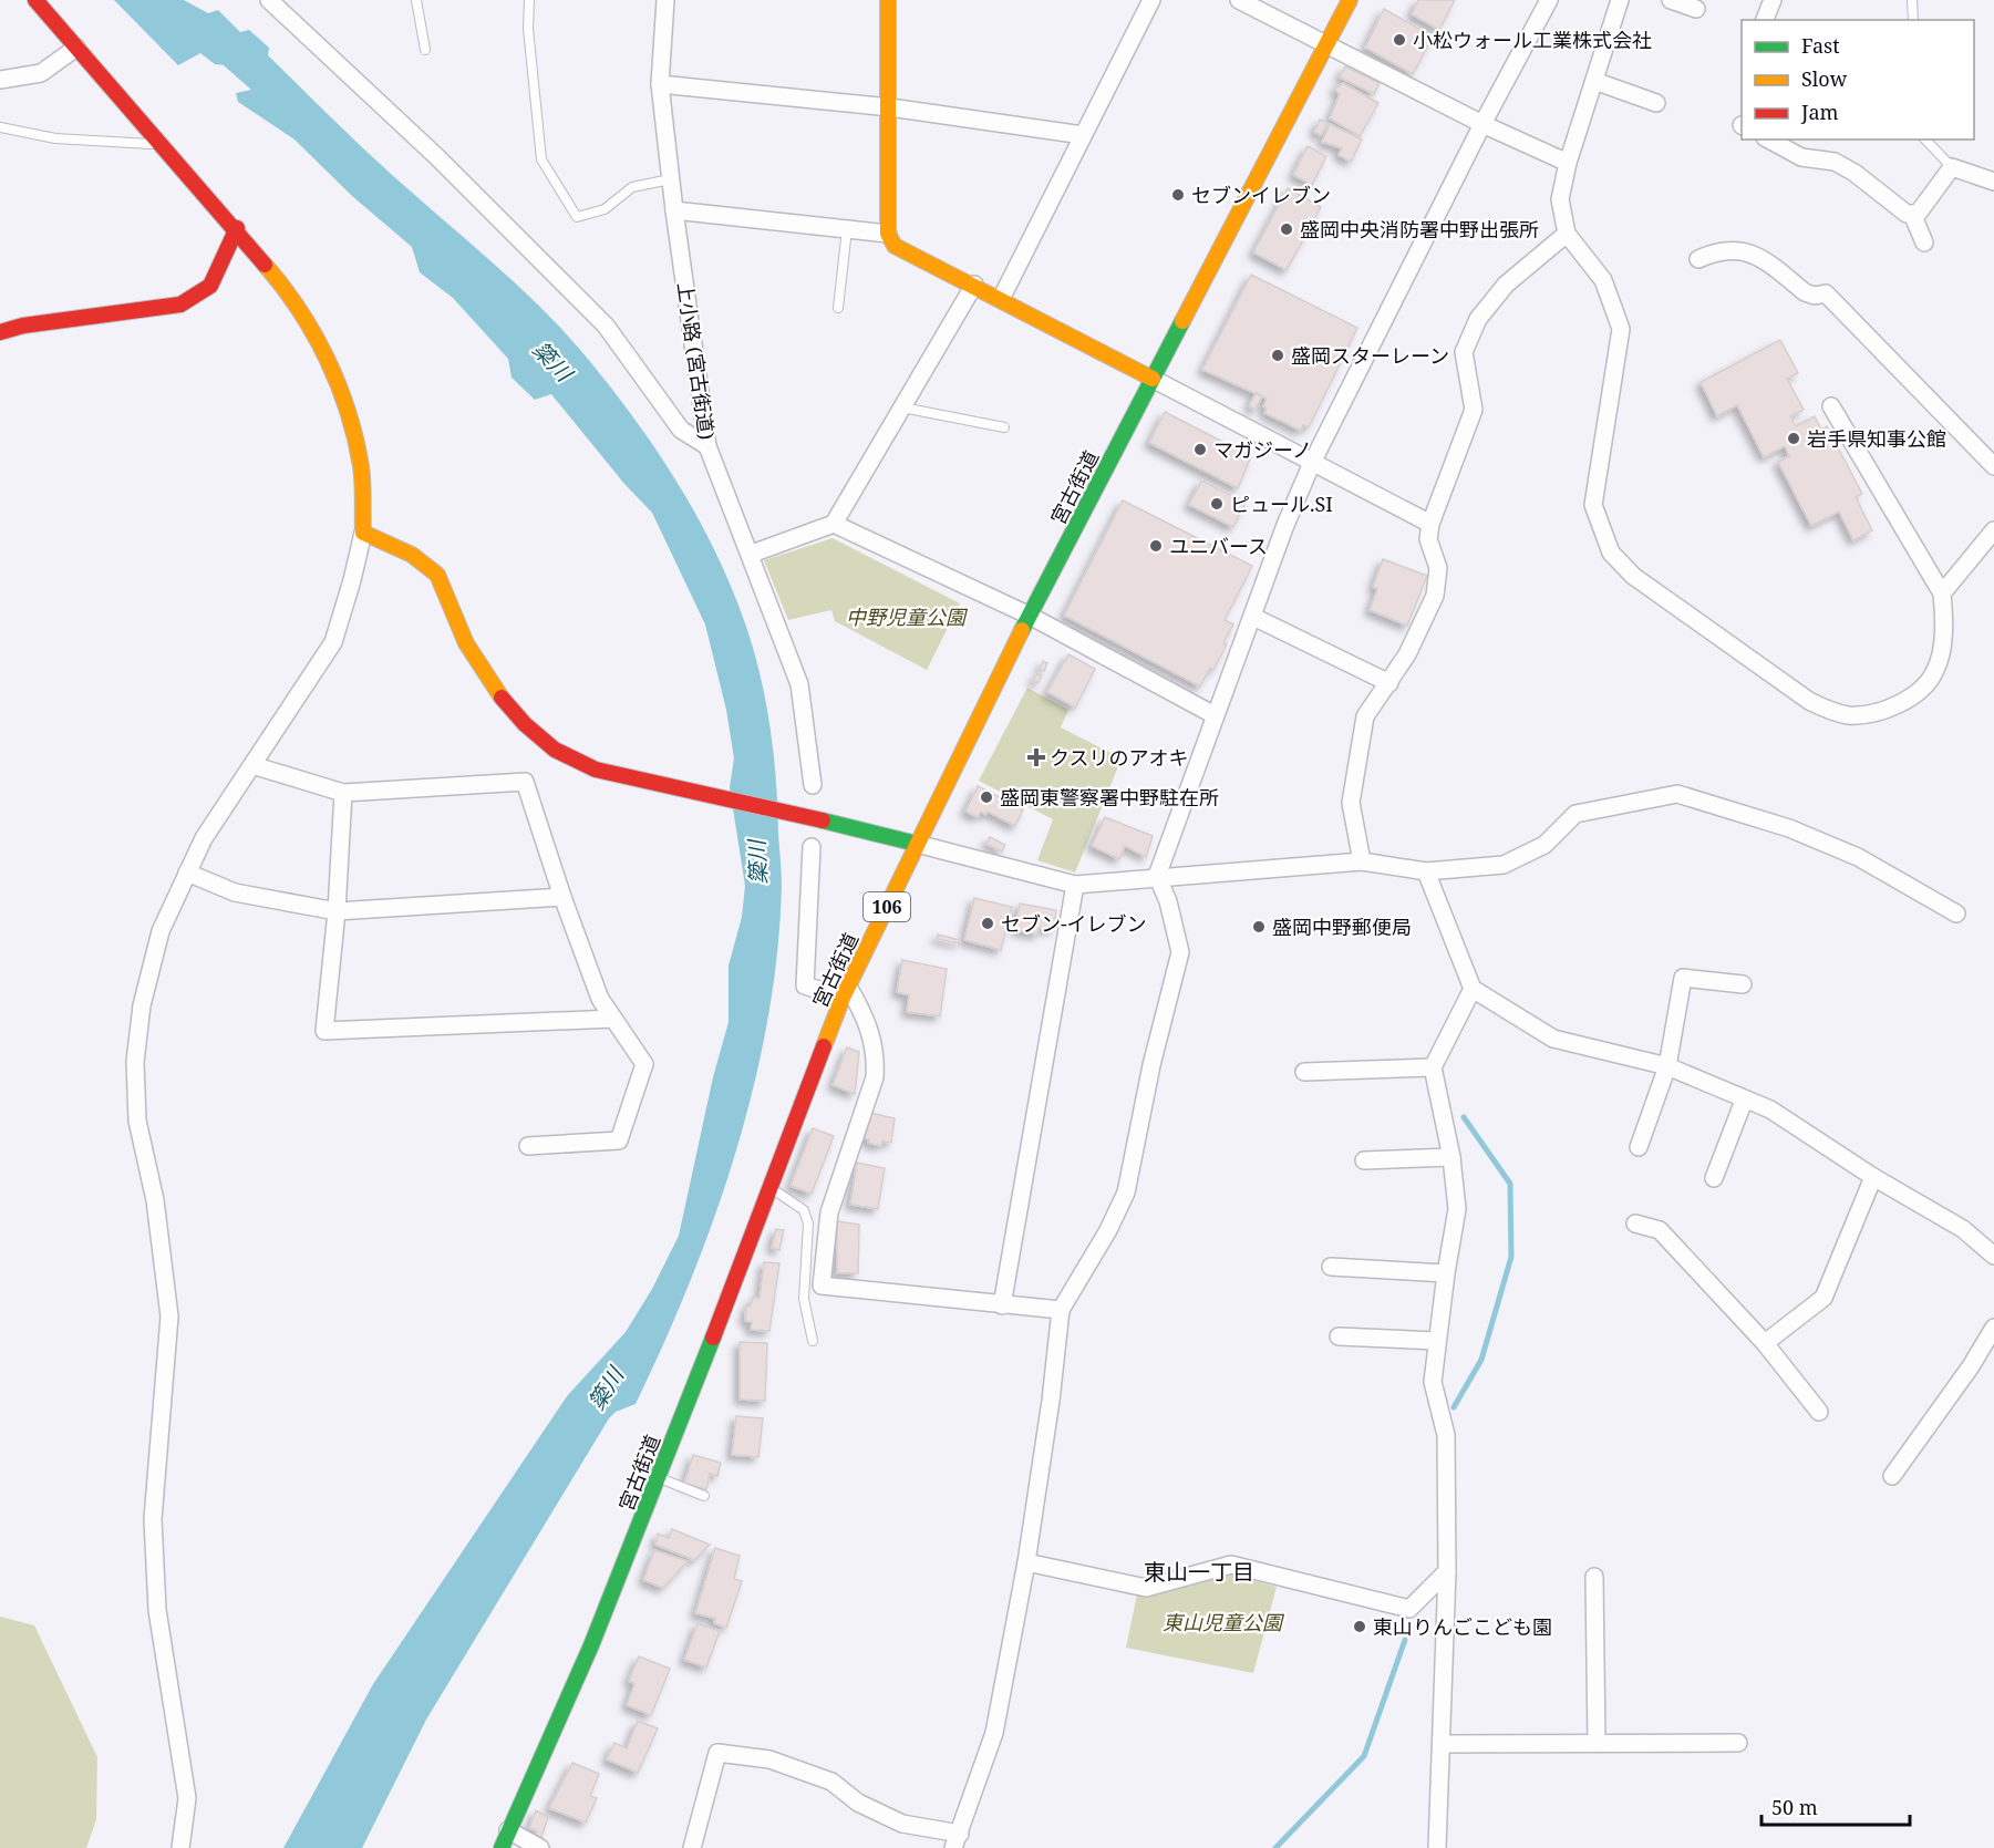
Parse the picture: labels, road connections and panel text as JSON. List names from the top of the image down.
{
  "streets": {
    "main road": ["宮古街道", "106"],
    "street": ["上小路 (宮古街道)"]
  },
  "districts": ["東山一丁目"],
  "water": ["簗川"],
  "parks": ["中野児童公園", "東山児童公園"],
  "places": {
    "other": [
      "小松ウォール工業株式会社",
      "セブンイレブン",
      "盛岡中央消防署中野出張所",
      "盛岡スターレーン",
      "岩手県知事公館",
      "マガジーノ",
      "ピュール.SI",
      "ユニバース",
      "盛岡東警察署中野駐在所",
      "セブン-イレブン",
      "盛岡中野郵便局",
      "東山りんごこども園"
    ],
    "health": ["クスリのアオキ"]
  },
  "legend": ["Fast", "Slow", "Jam"],
  "scale_bar": "50 m"
}
